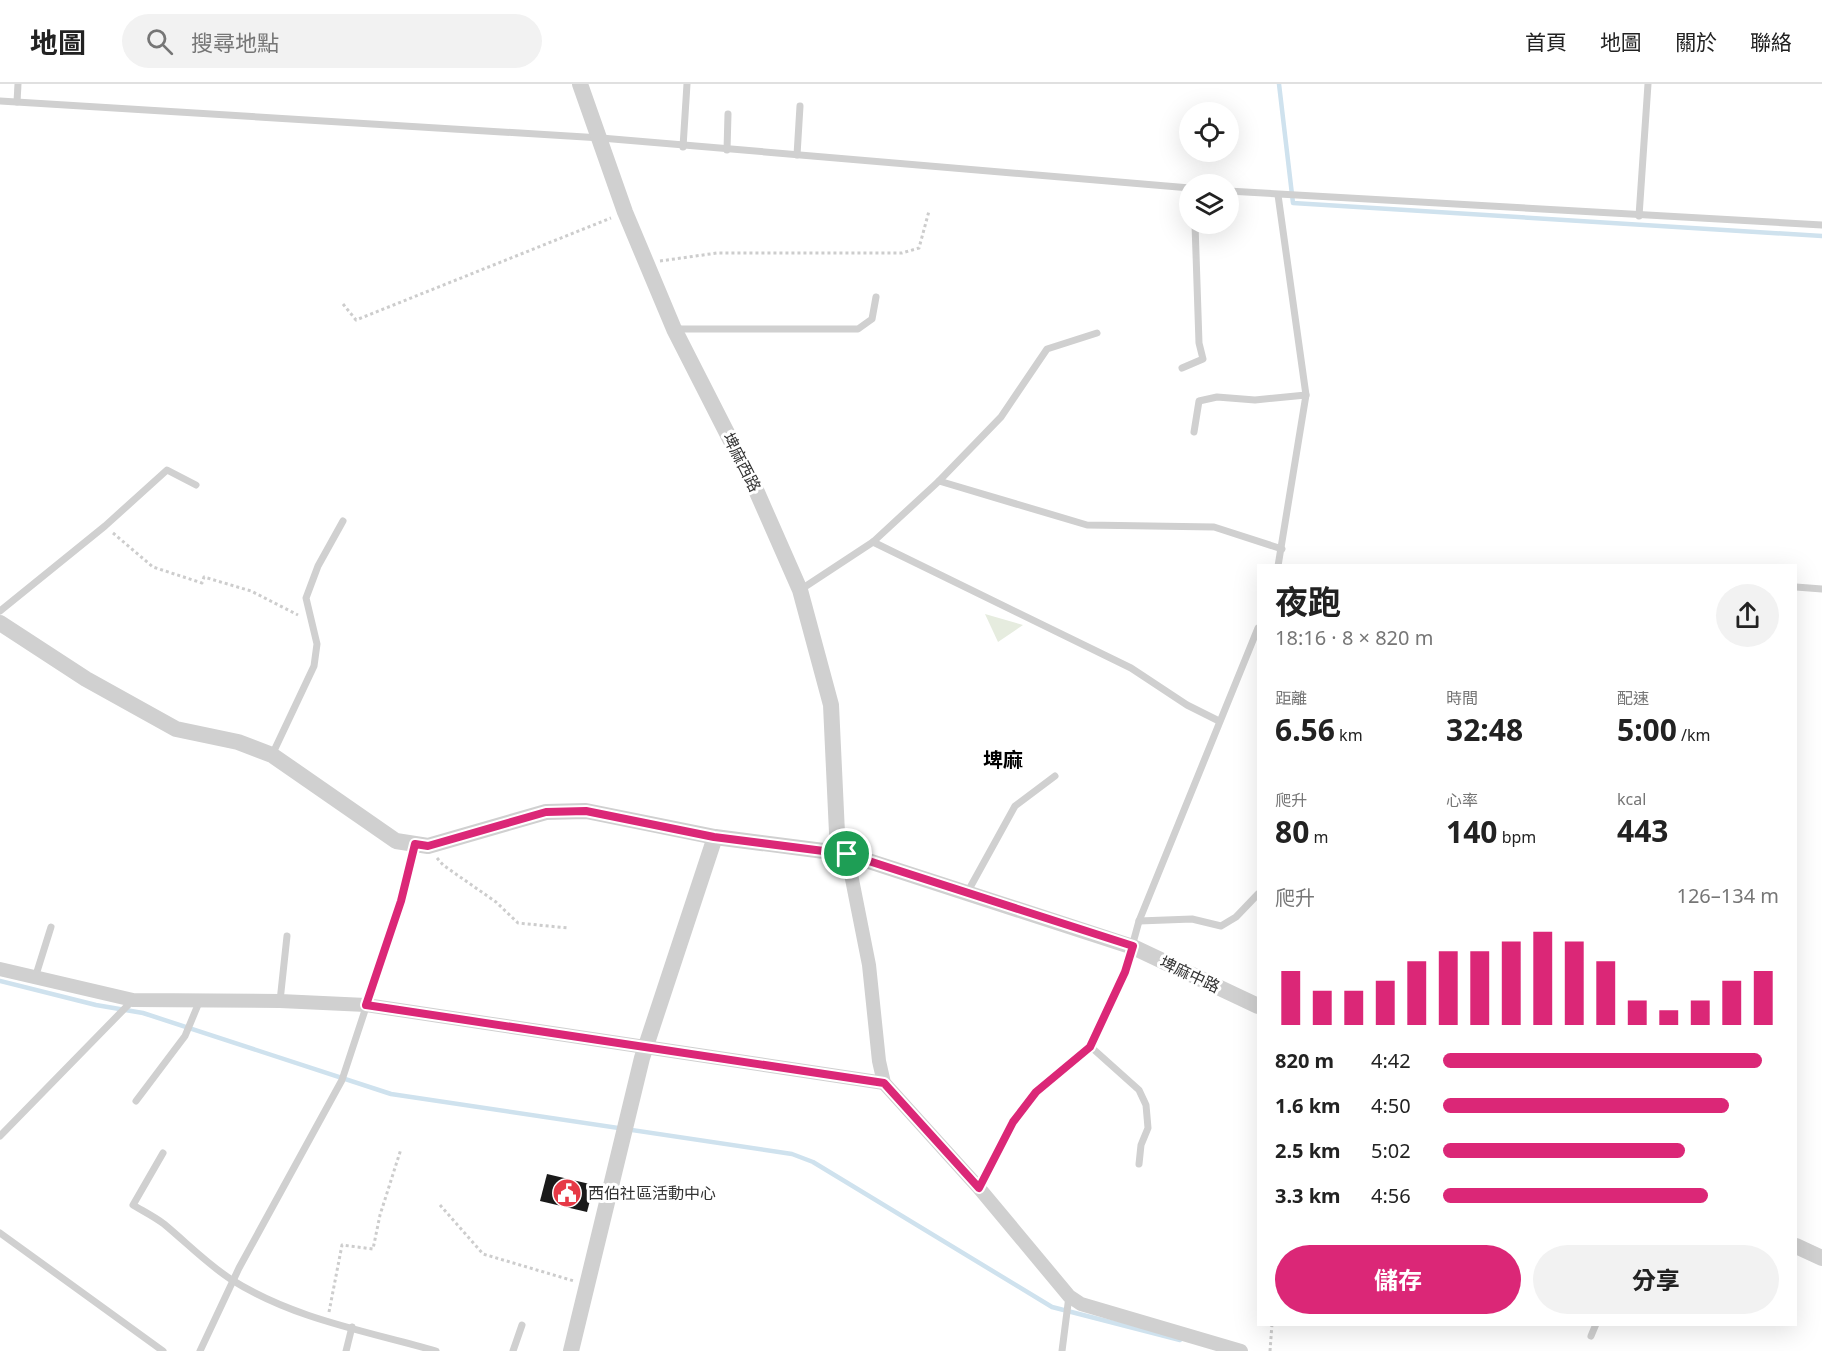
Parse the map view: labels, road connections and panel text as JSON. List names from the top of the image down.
{
  "streets": {
    "street": ["埤麻西路", "埤麻中路"]
  },
  "crossings": [
    ["埤麻西路", "埤麻中路"]
  ],
  "districts": ["埤麻"],
  "places": {
    "public building": ["西伯社區活動中心"]
  },
  "page": {
    "header": "地圖",
    "search": "搜尋地點",
    "nav": [
      "首頁",
      "地圖",
      "關於",
      "聯絡"
    ],
    "heading": ["夜跑", "18:16 · 8 × 820 m"],
    "stats": [
      ["距離", "6.56 km"],
      ["時間", "32:48"],
      ["配速", "5:00 /km"],
      ["爬升", "80 m"],
      ["心率", "140 bpm"],
      ["kcal", "443"]
    ],
    "chart": ["爬升", "126–134 m"],
    "list": [
      {
        "name": "820 m",
        "note": "4:42"
      },
      {
        "name": "1.6 km",
        "note": "4:50"
      },
      {
        "name": "2.5 km",
        "note": "5:02"
      },
      {
        "name": "3.3 km",
        "note": "4:56"
      }
    ],
    "buttons": ["儲存", "分享"]
  }
}
